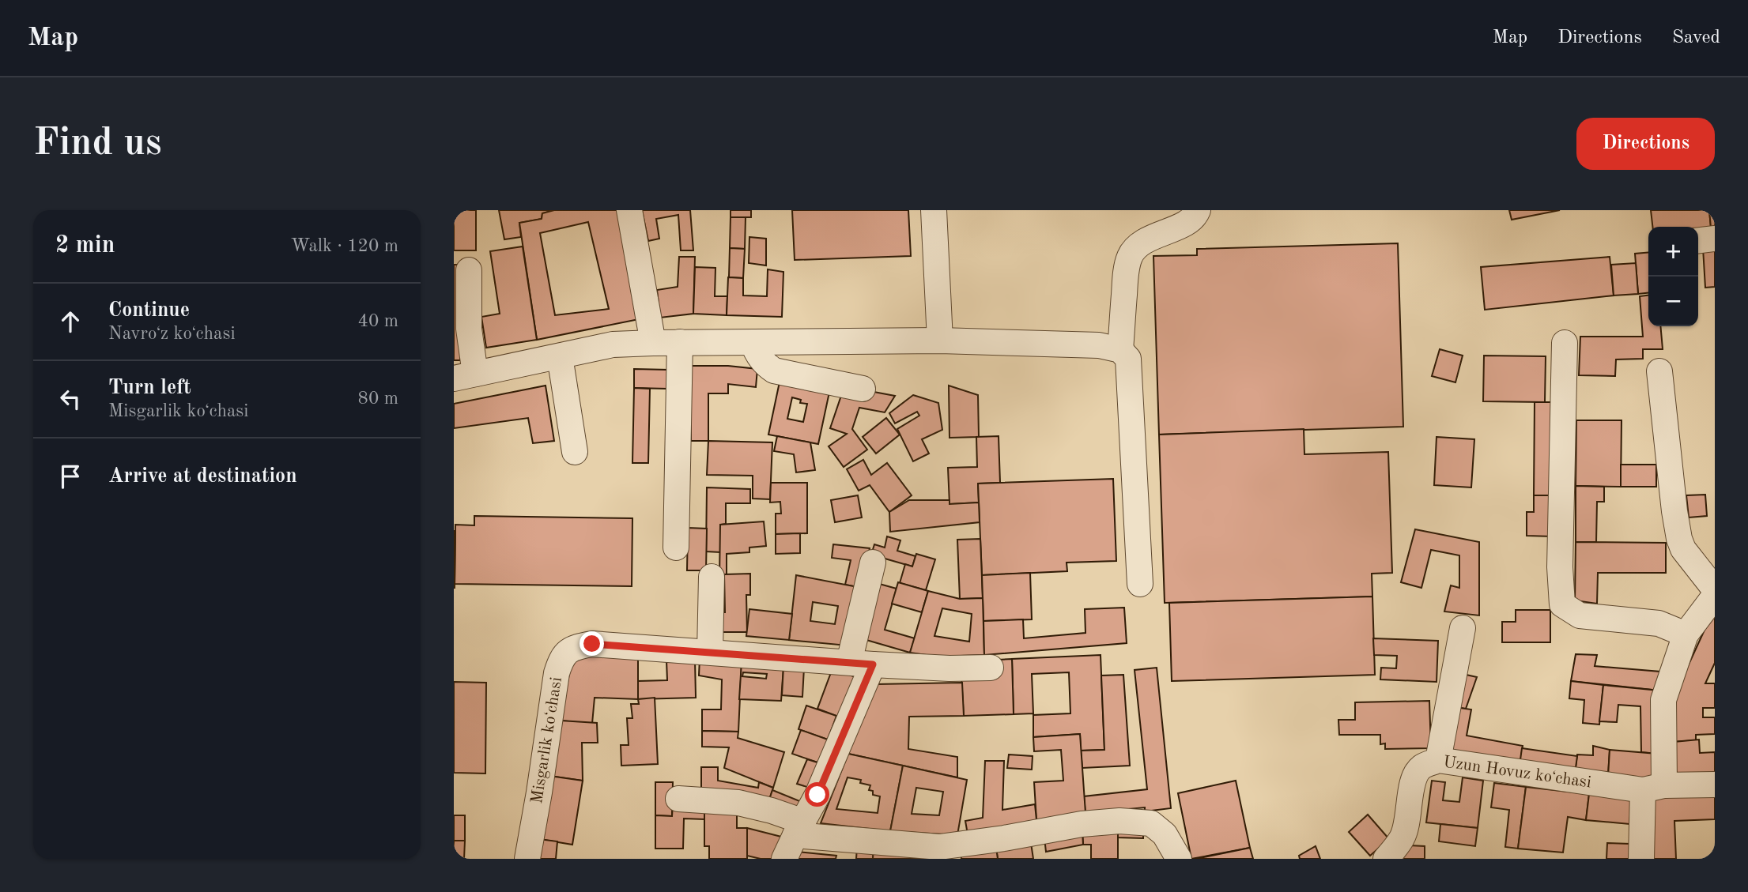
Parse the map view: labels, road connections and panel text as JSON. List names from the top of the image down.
{
  "streets": {
    "street": ["Misgarlik koʻchasi", "Uzun Hovuz koʻchasi"]
  },
  "page": {
    "header": "Map",
    "nav": ["Map", "Directions", "Saved"],
    "buttons": "Directions",
    "title": "Find us",
    "heading": ["2 min", "Walk · 120 m"],
    "map_buttons": ["+", "−"],
    "list": [
      ["Continue", "Navroʻz koʻchasi", "40 m"],
      ["Turn left", "Misgarlik koʻchasi", "80 m"],
      "Arrive at destination"
    ]
  }
}
